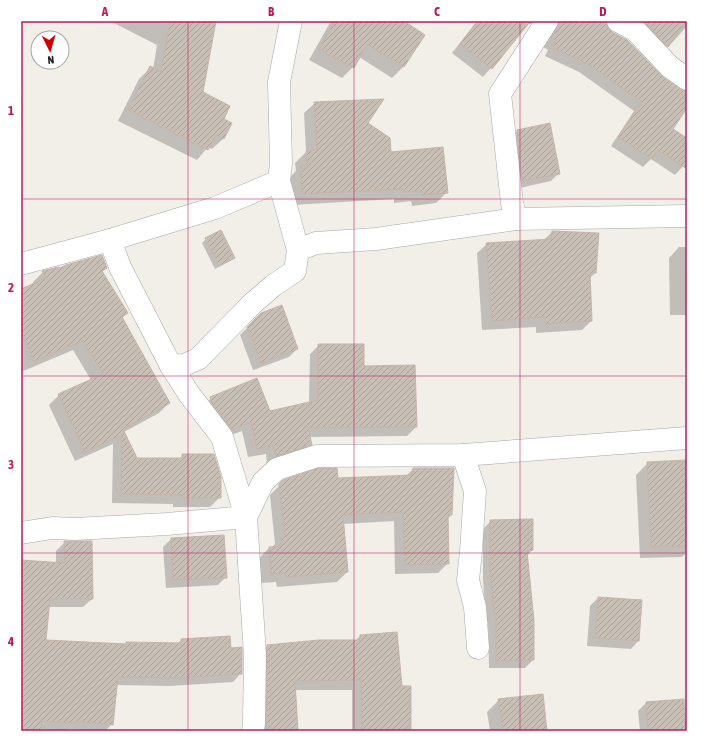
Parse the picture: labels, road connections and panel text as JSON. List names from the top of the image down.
{
  "north": "bottom",
  "grid": {
    "columns": [
      "A",
      "B",
      "C",
      "D"
    ],
    "rows": [
      "1",
      "2",
      "3",
      "4"
    ]
  }
}
